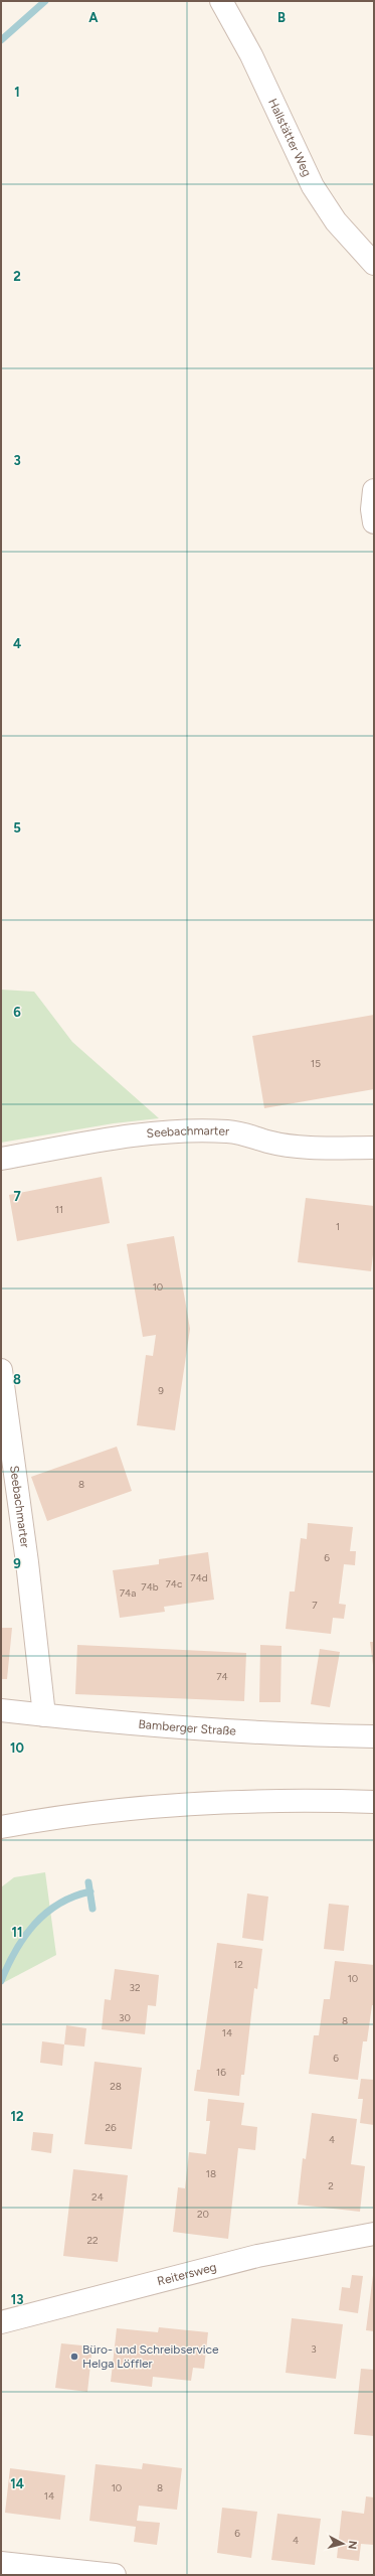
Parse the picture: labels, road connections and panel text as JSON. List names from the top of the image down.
{
  "streets": {
    "street": [
      "Hallstätter Weg",
      "Seebachmarter",
      "Bamberger Straße",
      "Reitersweg"
    ]
  },
  "crossings": [
    ["Seebachmarter", "Bamberger Straße"]
  ],
  "places": ["Büro- und Schreibservice Helga Löffler"],
  "house_numbers": [
    "15",
    "11",
    "1",
    "10",
    "9",
    "8",
    "6",
    "74d",
    "74c",
    "74b",
    "74a",
    "7",
    "74",
    "12",
    "10",
    "32",
    "30",
    "8",
    "14",
    "6",
    "16",
    "28",
    "26",
    "4",
    "18",
    "2",
    "24",
    "20",
    "22",
    "3",
    "10",
    "8",
    "14",
    "6",
    "4"
  ],
  "north": "right",
  "grid": {
    "columns": ["A", "B"],
    "rows": [
      "1",
      "2",
      "3",
      "4",
      "5",
      "6",
      "7",
      "8",
      "9",
      "10",
      "11",
      "12",
      "13",
      "14"
    ]
  }
}
